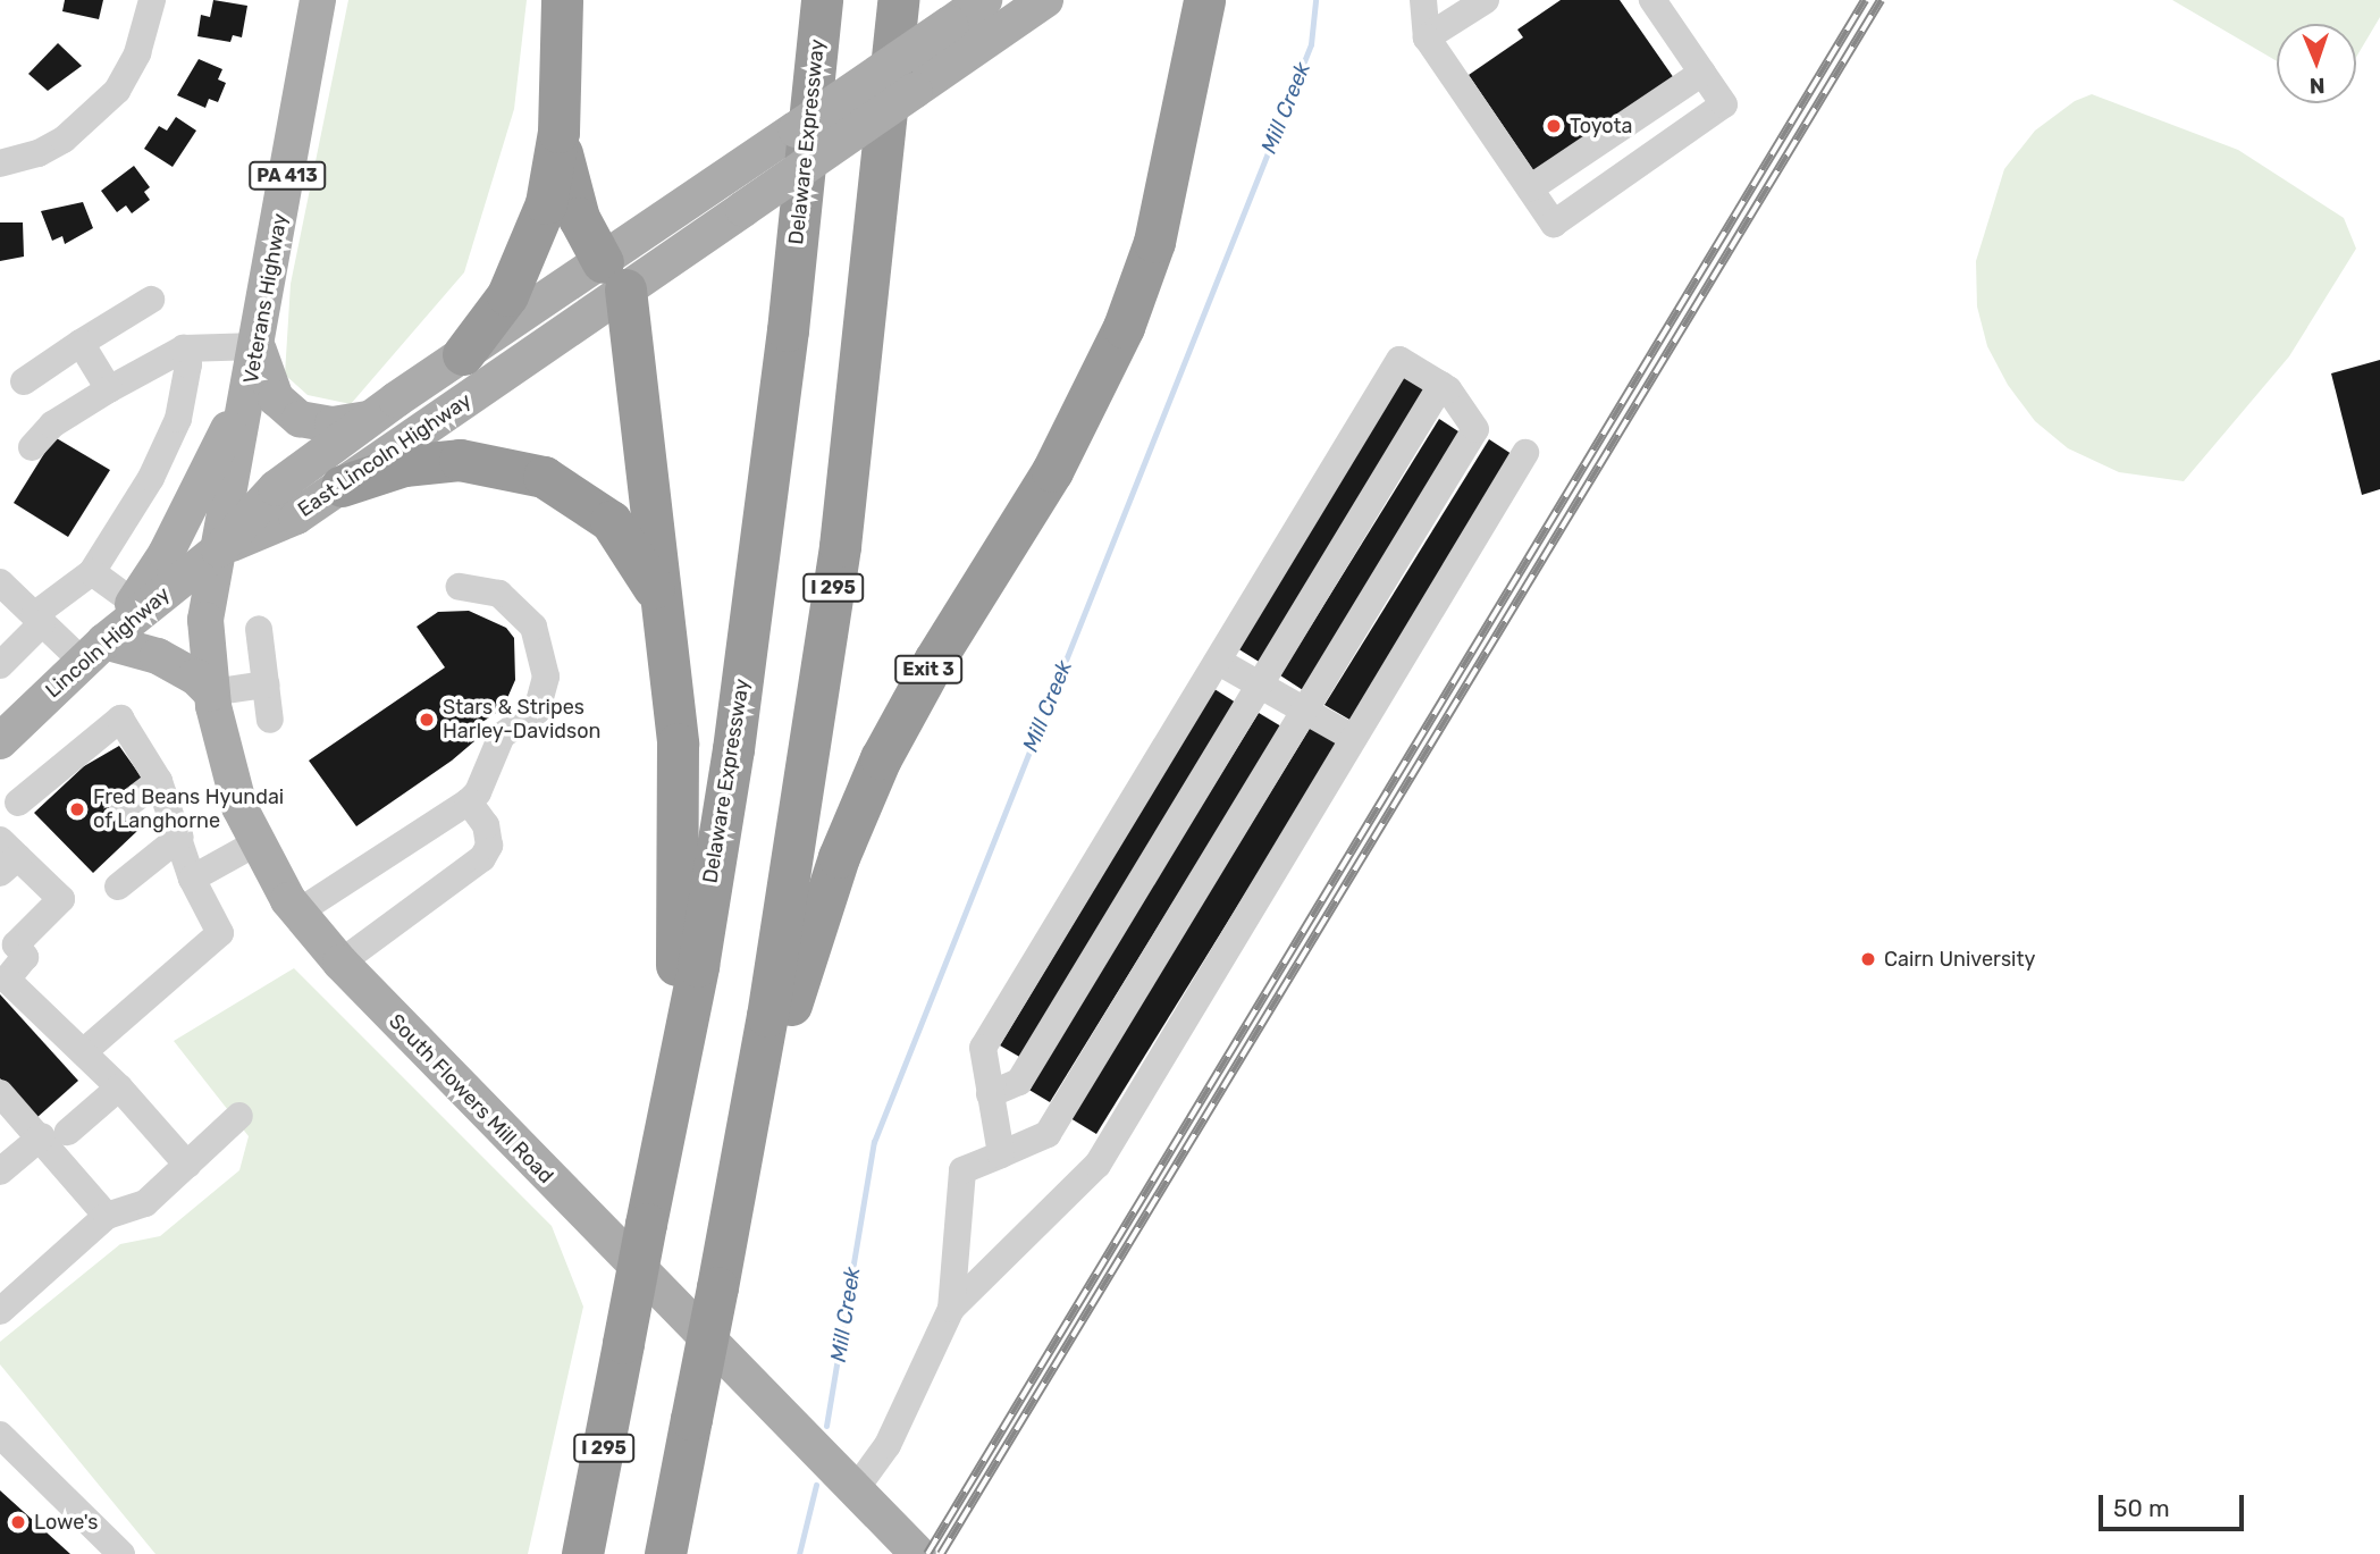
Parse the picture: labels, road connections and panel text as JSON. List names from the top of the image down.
{
  "streets": {
    "highway": ["Delaware Expressway", "I 295", "Exit 3"],
    "main road": [
      "PA 413",
      "Veterans Highway",
      "East Lincoln Highway",
      "Lincoln Highway",
      "South Flowers Mill Road"
    ]
  },
  "crossings": [
    ["PA 413", "Veterans Highway"],
    ["PA 413", "East Lincoln Highway"],
    ["Veterans Highway", "East Lincoln Highway"],
    ["Veterans Highway", "Lincoln Highway"],
    ["Veterans Highway", "South Flowers Mill Road"],
    ["East Lincoln Highway", "Lincoln Highway"],
    ["East Lincoln Highway", "South Flowers Mill Road"],
    ["I 295", "Exit 3"],
    ["Lincoln Highway", "South Flowers Mill Road"]
  ],
  "water": ["Mill Creek"],
  "places": [
    "Toyota",
    "Stars & Stripes Harley-Davidson",
    "Fred Beans Hyundai of Langhorne",
    "Cairn University",
    "Lowe's"
  ],
  "scale_bar": "50 m",
  "north": "bottom"
}
